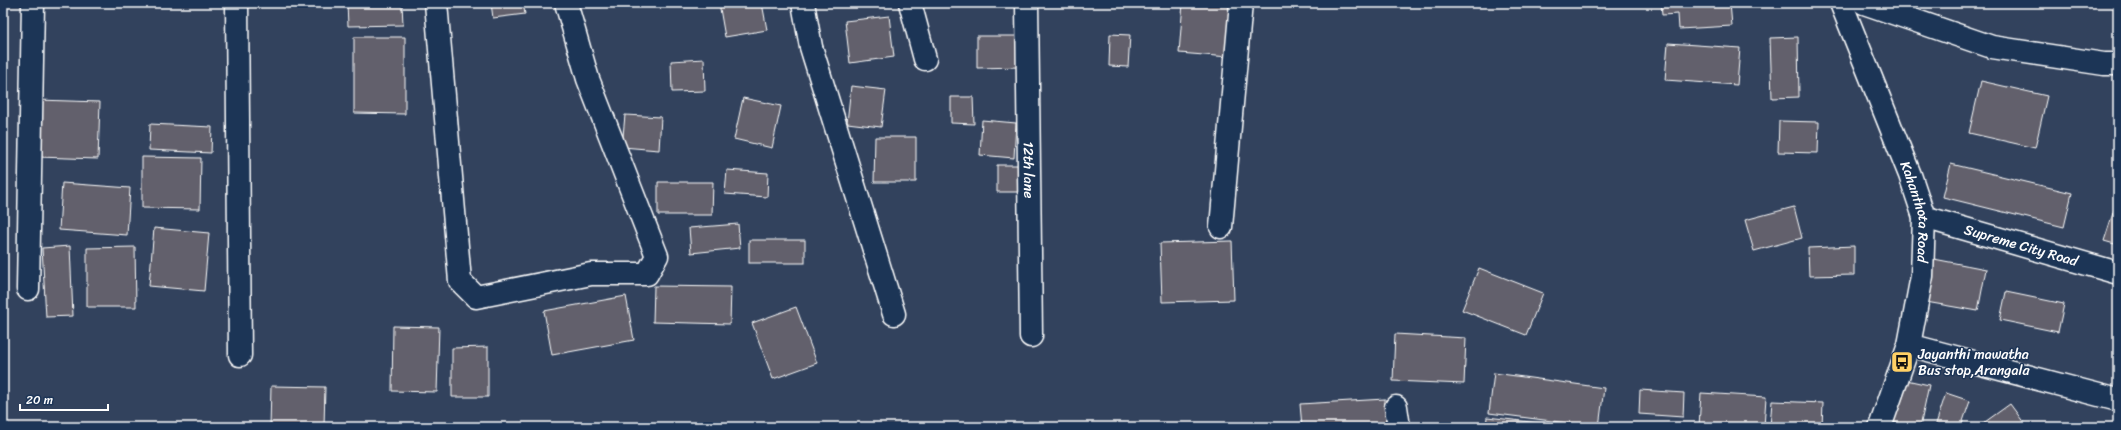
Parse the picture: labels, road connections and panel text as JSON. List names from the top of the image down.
{
  "streets": {
    "street": ["12th lane", "Kahanthota Road", "Supreme City Road"]
  },
  "crossings": [
    ["Kahanthota Road", "Supreme City Road"]
  ],
  "places": {
    "bus stop": ["Jayanthi mawatha Bus stop,Arangala"]
  },
  "scale_bar": "20 m"
}
